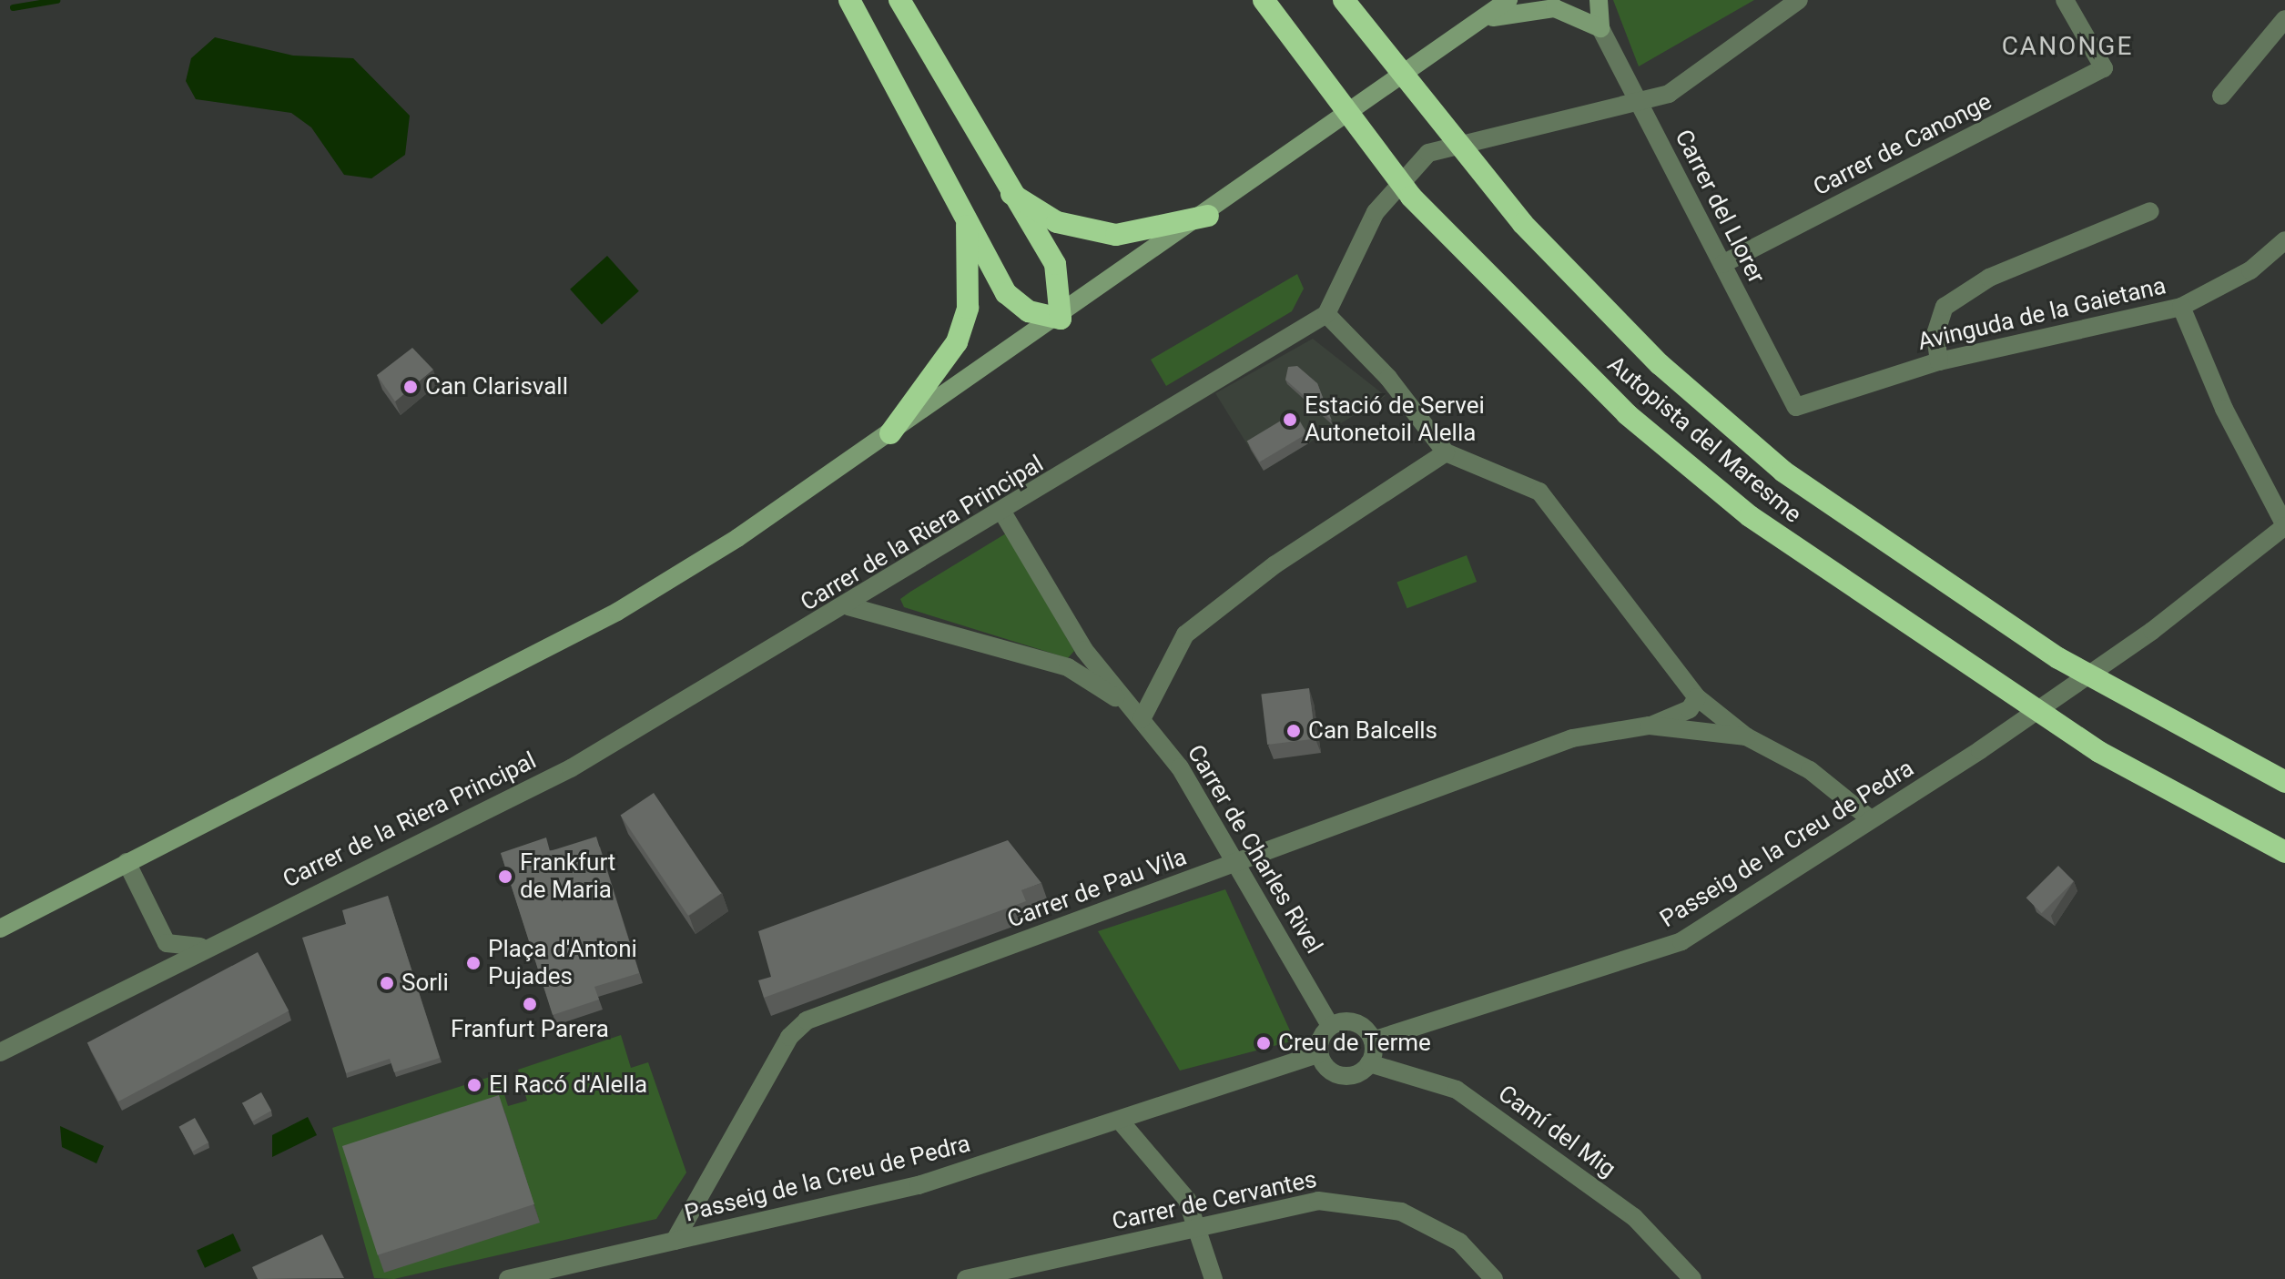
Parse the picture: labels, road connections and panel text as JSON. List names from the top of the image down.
{
  "streets": {
    "highway": ["Autopista del Maresme"],
    "street": [
      "Carrer de Canonge",
      "Carrer del Llorer",
      "Avinguda de la Gaietana",
      "Carrer de la Riera Principal",
      "Passeig de la Creu de Pedra",
      "Carrer de Charles Rivel",
      "Carrer de Pau Vila",
      "Camí del Mig",
      "Carrer de Cervantes"
    ]
  },
  "crossings": [
    ["Carrer de Canonge", "Carrer del Llorer"],
    ["Carrer del Llorer", "Avinguda de la Gaietana"],
    ["Carrer de la Riera Principal", "Carrer de Charles Rivel"],
    ["Passeig de la Creu de Pedra", "Carrer de Charles Rivel"],
    ["Passeig de la Creu de Pedra", "Carrer de Pau Vila"],
    ["Passeig de la Creu de Pedra", "Camí del Mig"],
    ["Carrer de Charles Rivel", "Carrer de Pau Vila"],
    ["Carrer de Charles Rivel", "Camí del Mig"]
  ],
  "districts": ["CANONGE"],
  "places": [
    "Can Clarisvall",
    "Estació de Servei Autonetoil Alella",
    "Can Balcells",
    "Frankfurt de Maria",
    "Plaça d'Antoni Pujades",
    "Sorli",
    "Franfurt Parera",
    "Creu de Terme",
    "El Racó d'Alella"
  ]
}
